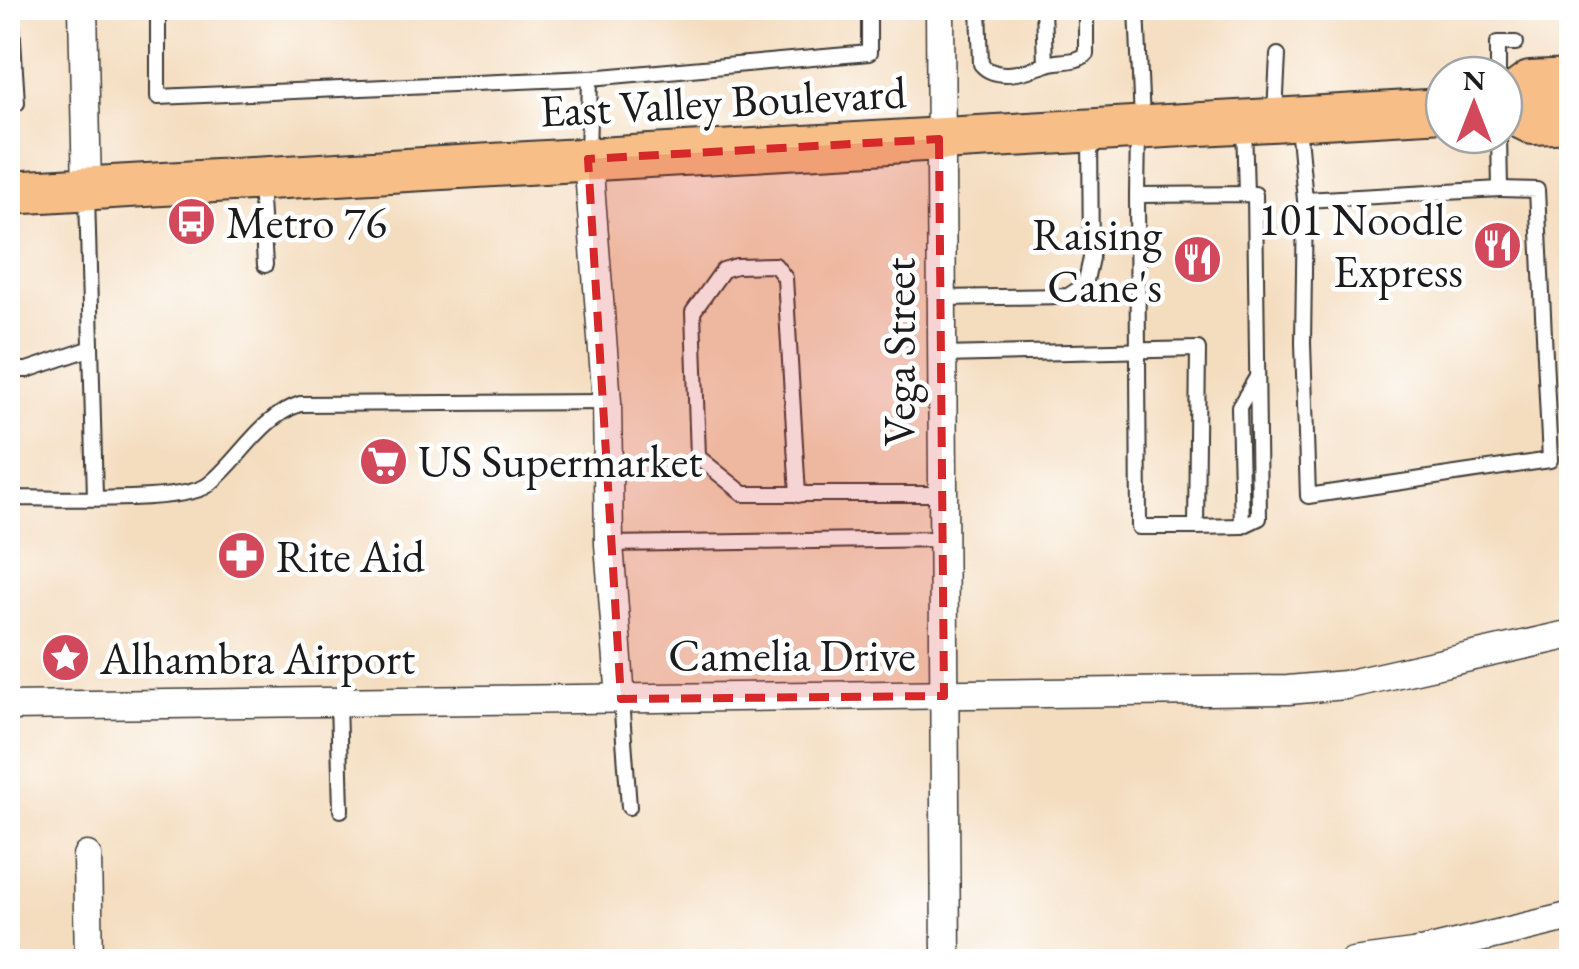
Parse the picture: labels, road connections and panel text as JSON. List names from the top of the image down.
{
  "streets": {
    "main road": ["East Valley Boulevard"],
    "street": ["Vega Street", "Camelia Drive"]
  },
  "crossings": [
    ["East Valley Boulevard", "Vega Street"],
    ["Vega Street", "Camelia Drive"]
  ],
  "places": {
    "bus stop": ["Metro 76"],
    "restaurant": ["101 Noodle Express", "Raising Cane's"],
    "supermarket": ["US Supermarket"],
    "pharmacy": ["Rite Aid"],
    "place": ["Alhambra Airport"]
  },
  "north": "top"
}
